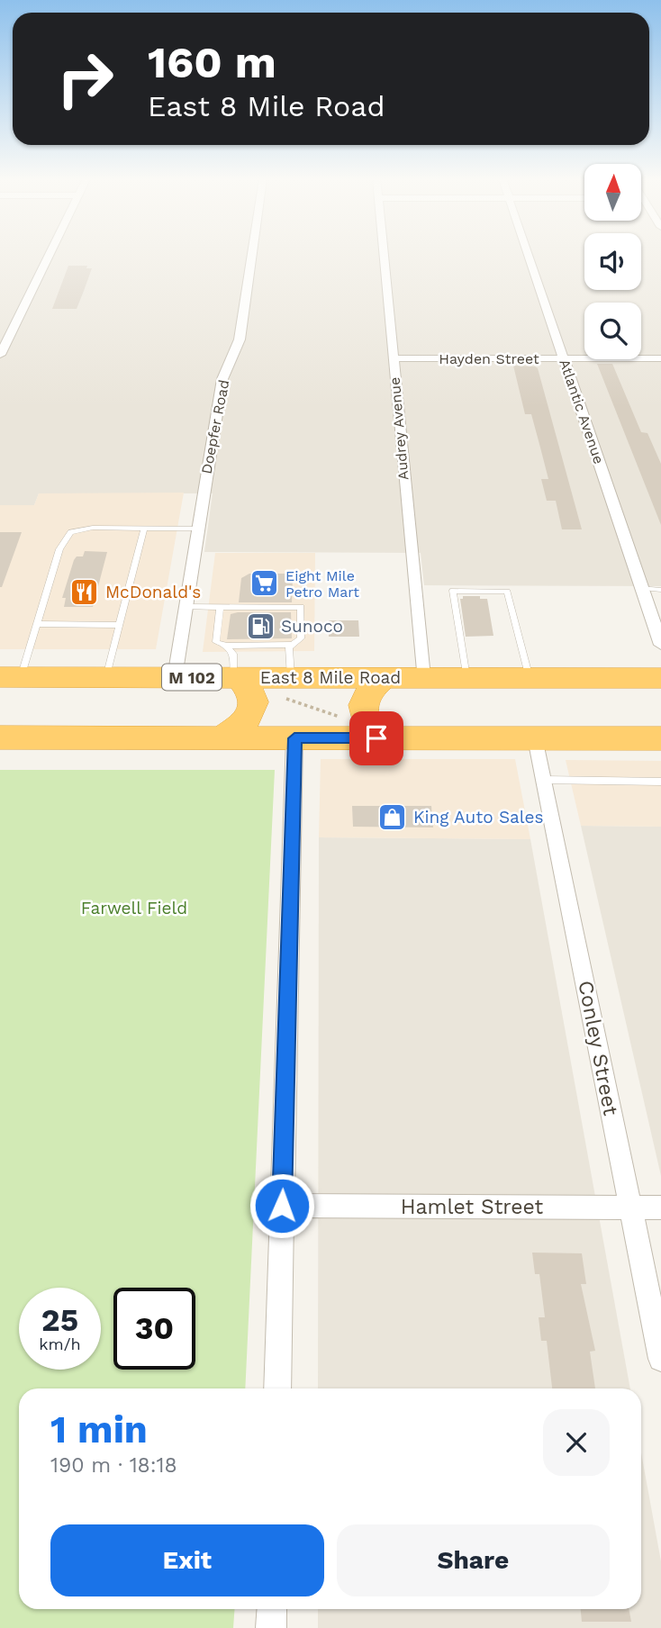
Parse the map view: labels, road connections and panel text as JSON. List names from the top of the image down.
{
  "streets": {
    "highway": ["M 102", "East 8 Mile Road"],
    "street": [
      "Hayden Street",
      "Atlantic Avenue",
      "Doepfer Road",
      "Audrey Avenue",
      "Conley Street",
      "Hamlet Street"
    ]
  },
  "crossings": [
    ["Hayden Street", "Atlantic Avenue"],
    ["Hayden Street", "Audrey Avenue"],
    ["Doepfer Road", "East 8 Mile Road"],
    ["Audrey Avenue", "East 8 Mile Road"],
    ["Conley Street", "Hamlet Street"]
  ],
  "parks": ["Farwell Field"],
  "places": {
    "supermarket": ["Eight Mile Petro Mart"],
    "restaurant": ["McDonald's"],
    "fuel station": ["Sunoco"],
    "shop": ["King Auto Sales"]
  },
  "north": "top",
  "page": {
    "turn": ["160 m", "East 8 Mile Road"],
    "speed": "25 km/h",
    "limit": "30",
    "heading": ["1 min", "190 m · 18:18"],
    "buttons": ["Exit", "Share"]
  }
}
